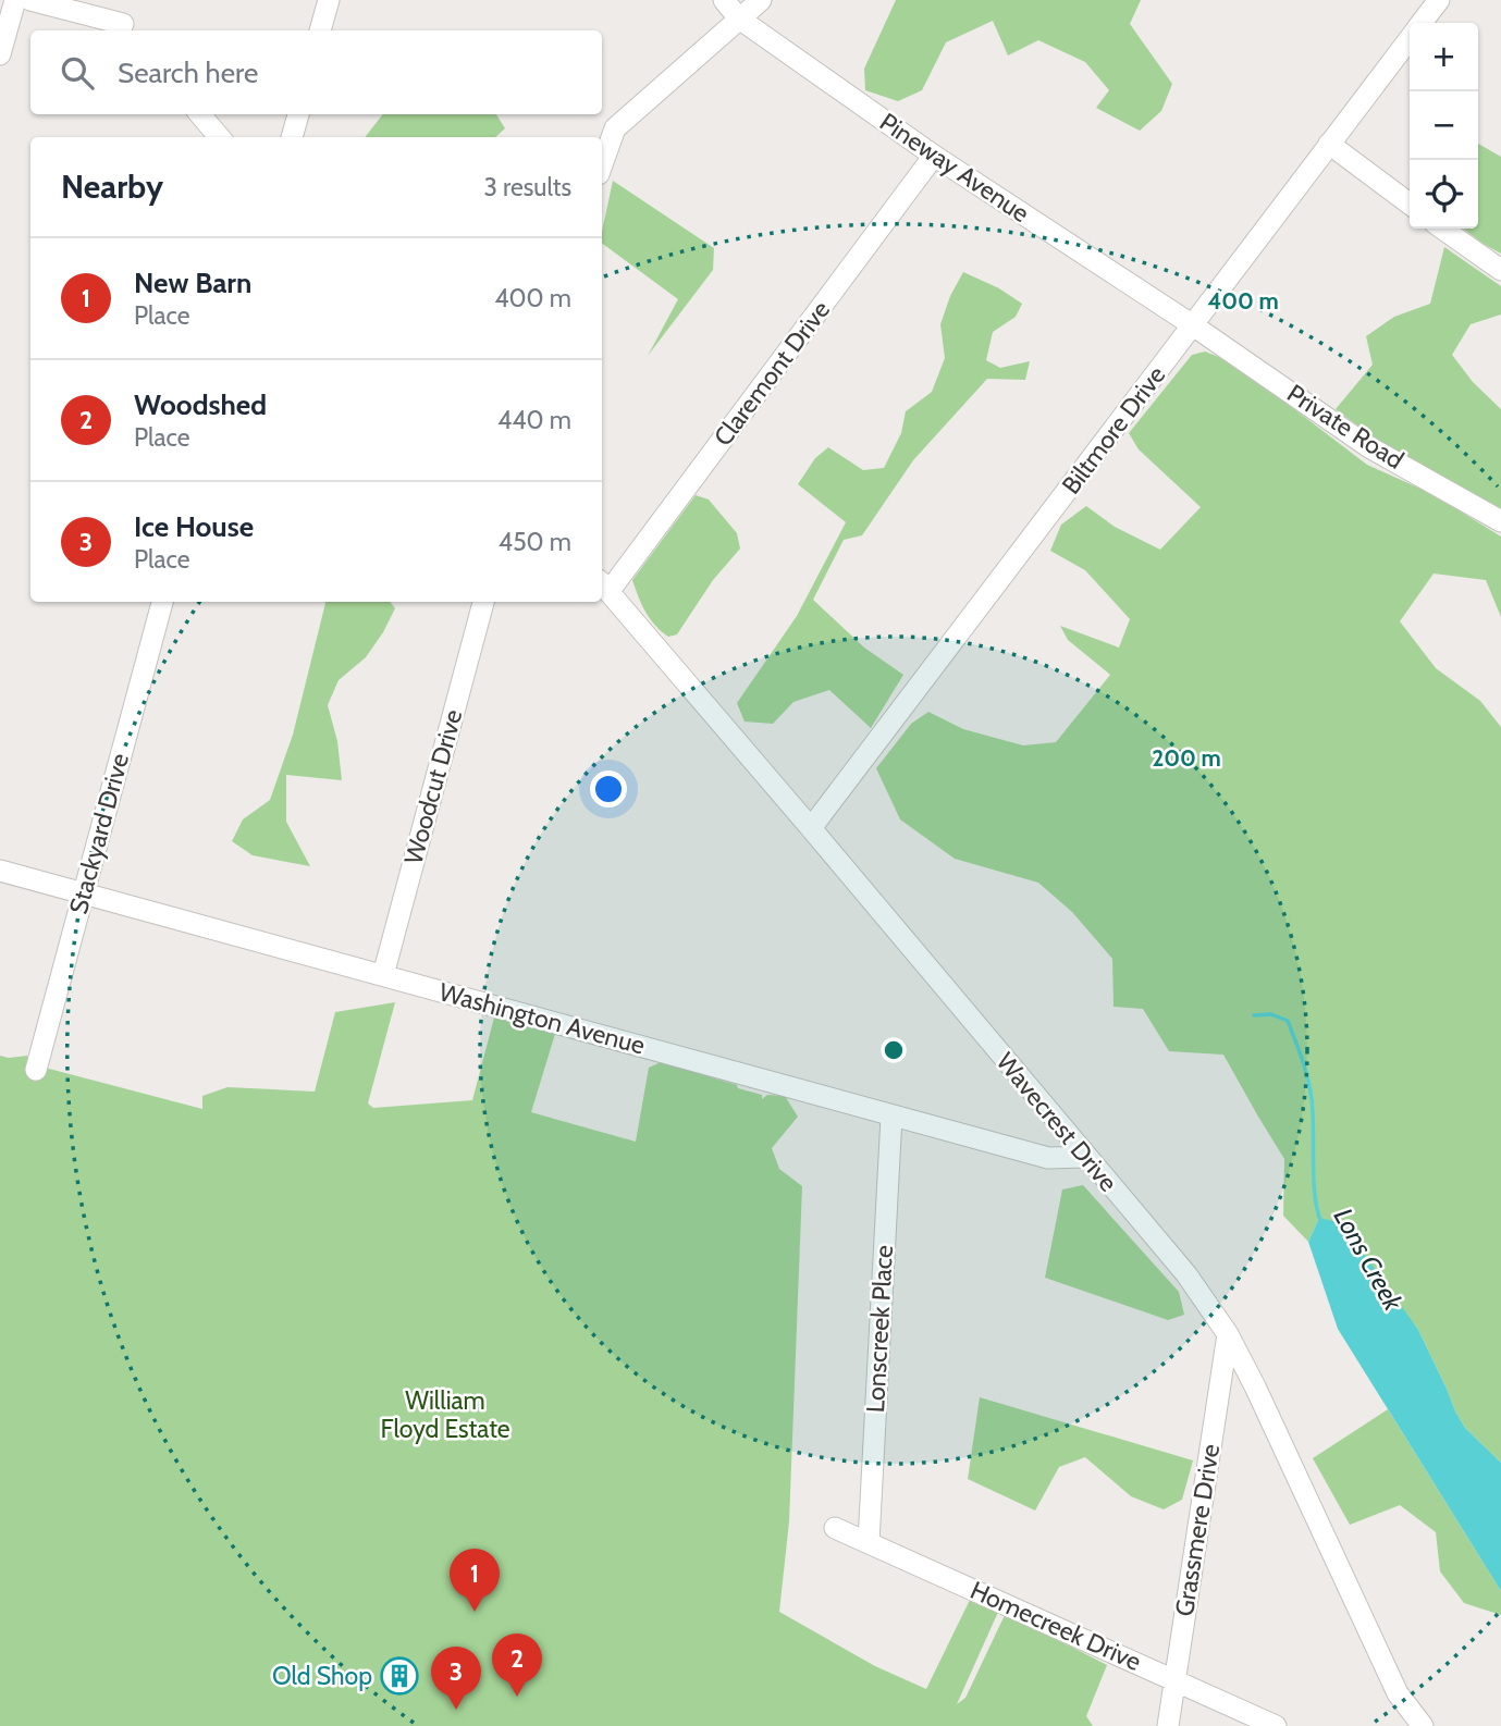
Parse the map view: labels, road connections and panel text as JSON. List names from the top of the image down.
{
  "streets": {
    "street": [
      "Pineway Avenue",
      "Claremont Drive",
      "Private Road",
      "Biltmore Drive",
      "Woodcut Drive",
      "Stackyard Drive",
      "Washington Avenue",
      "Wavecrest Drive",
      "Lonscreek Place",
      "Grassmere Drive",
      "Homecreek Drive"
    ]
  },
  "crossings": [
    ["Pineway Avenue", "Claremont Drive"],
    ["Pineway Avenue", "Private Road"],
    ["Pineway Avenue", "Biltmore Drive"],
    ["Claremont Drive", "Wavecrest Drive"],
    ["Private Road", "Biltmore Drive"],
    ["Biltmore Drive", "Wavecrest Drive"],
    ["Woodcut Drive", "Washington Avenue"],
    ["Stackyard Drive", "Washington Avenue"],
    ["Washington Avenue", "Wavecrest Drive"],
    ["Washington Avenue", "Lonscreek Place"],
    ["Wavecrest Drive", "Grassmere Drive"],
    ["Lonscreek Place", "Homecreek Drive"],
    ["Grassmere Drive", "Homecreek Drive"]
  ],
  "water": ["Lons Creek"],
  "parks": ["William Floyd Estate"],
  "places": {
    "building": ["Old Shop"]
  },
  "page": {
    "map_buttons": ["+", "−"],
    "search": "Search here",
    "heading": ["Nearby", "3 results"],
    "list": [
      {
        "mark": "1",
        "name": "New Barn",
        "note": "Place",
        "value": "400 m"
      },
      {
        "mark": "2",
        "name": "Woodshed",
        "note": "Place",
        "value": "440 m"
      },
      {
        "mark": "3",
        "name": "Ice House",
        "note": "Place",
        "value": "450 m"
      }
    ],
    "pins": ["1", "2", "3"]
  },
  "rings": ["400 m", "200 m"]
}
